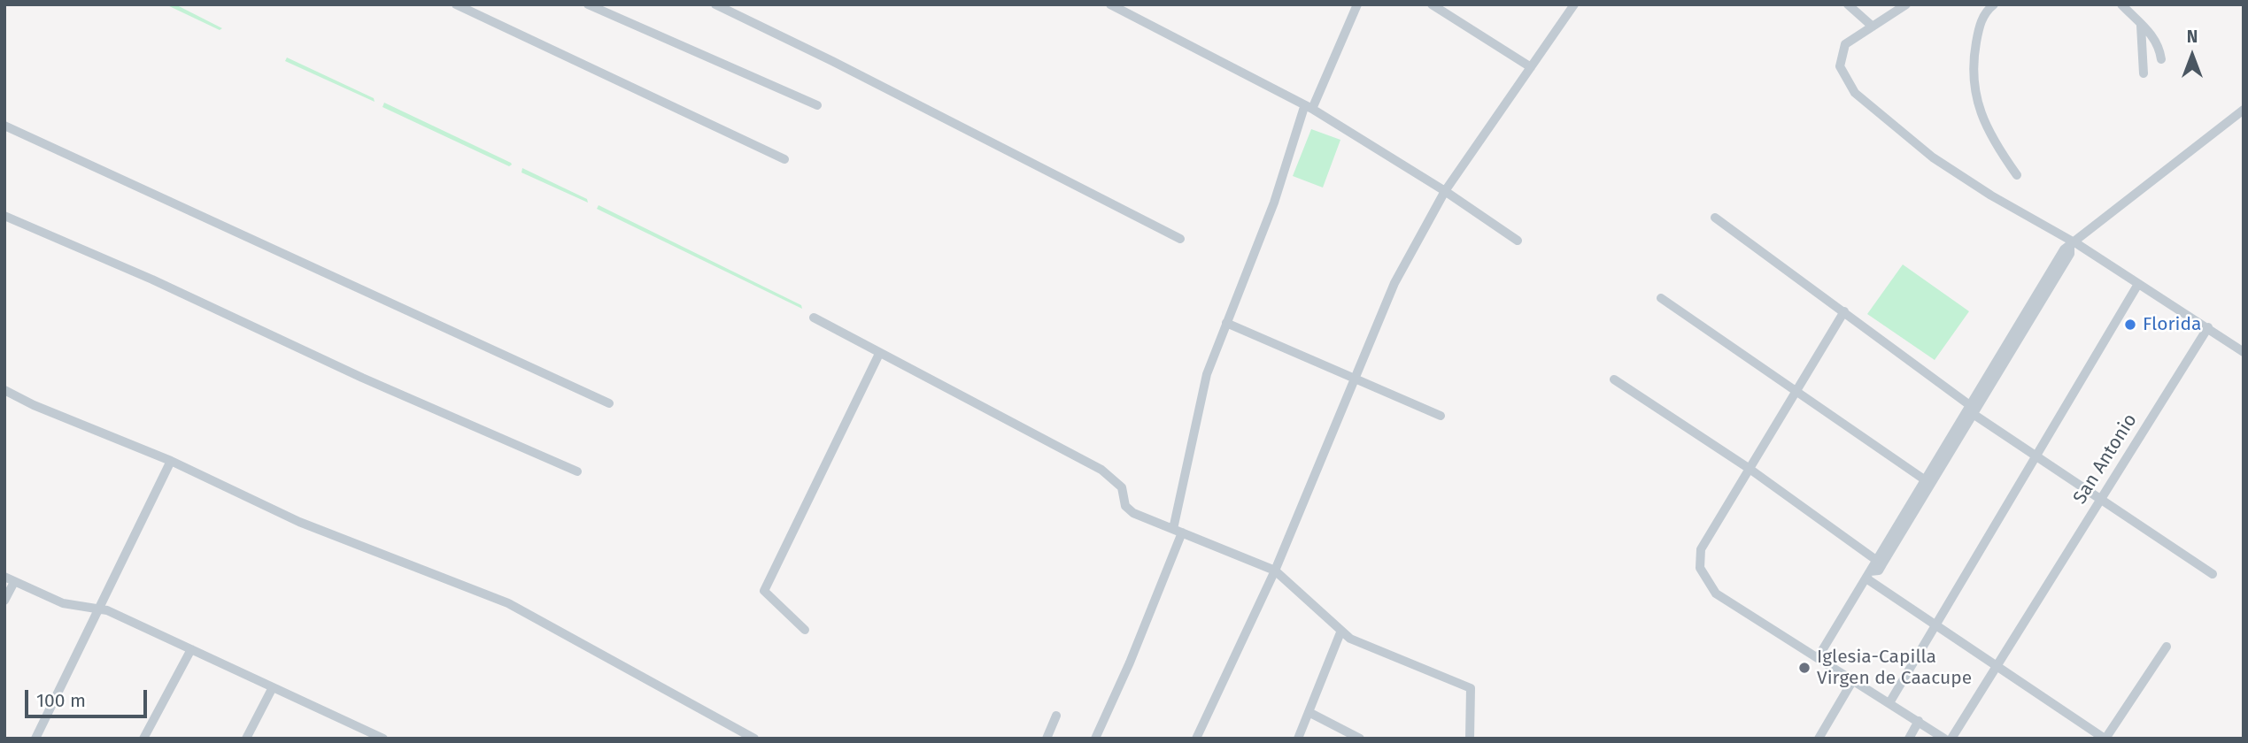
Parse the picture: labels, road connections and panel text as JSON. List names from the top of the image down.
{
  "streets": {
    "street": ["San Antonio"]
  },
  "places": ["Florida", "Iglesia-Capilla Virgen de Caacupe"],
  "scale_bar": "100 m",
  "north": "top"
}
